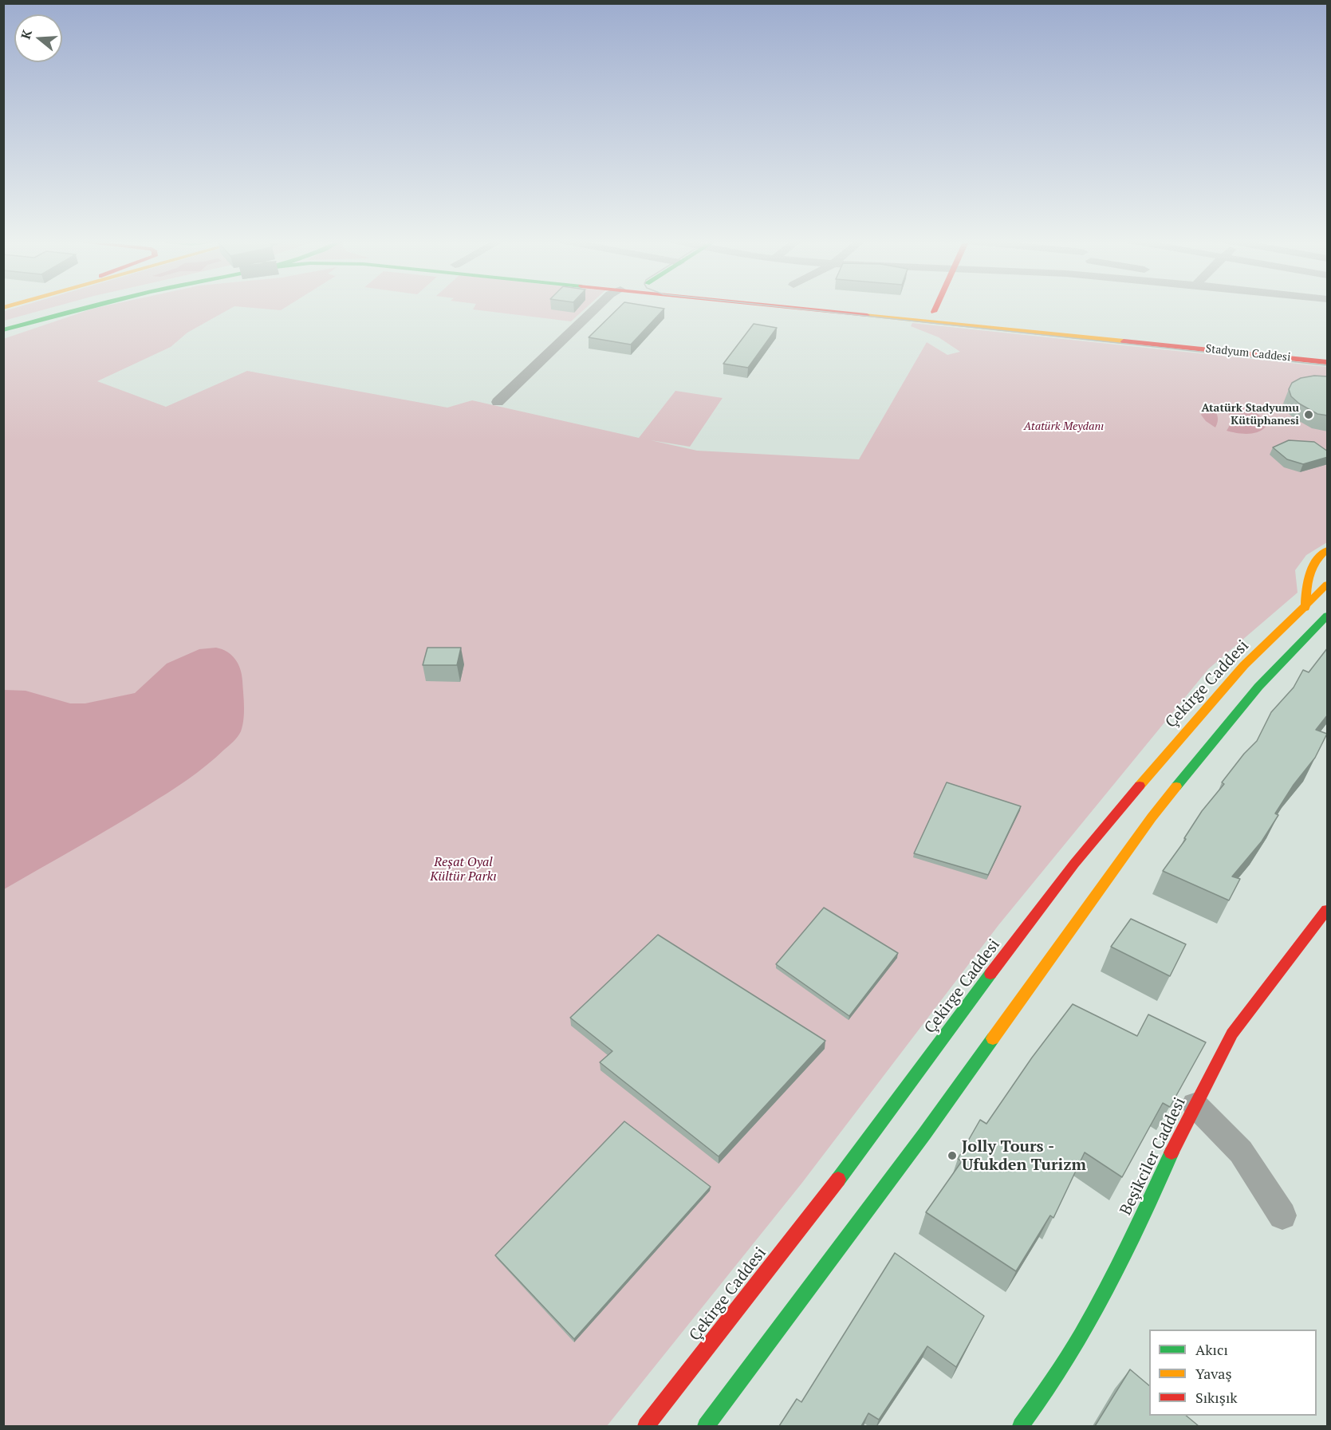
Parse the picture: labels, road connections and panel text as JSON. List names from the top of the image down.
{
  "streets": {
    "main road": ["Stadyum Caddesi", "Çekirge Caddesi", "Beşikciler Caddesi"]
  },
  "parks": ["Atatürk Meydanı", "Reşat Oyal Kültür Parkı"],
  "places": ["Atatürk Stadyumu Kütüphanesi", "Jolly Tours - Ufukden Turizm"],
  "legend": ["Akıcı", "Yavaş", "Sıkışık"],
  "north": "left"
}
